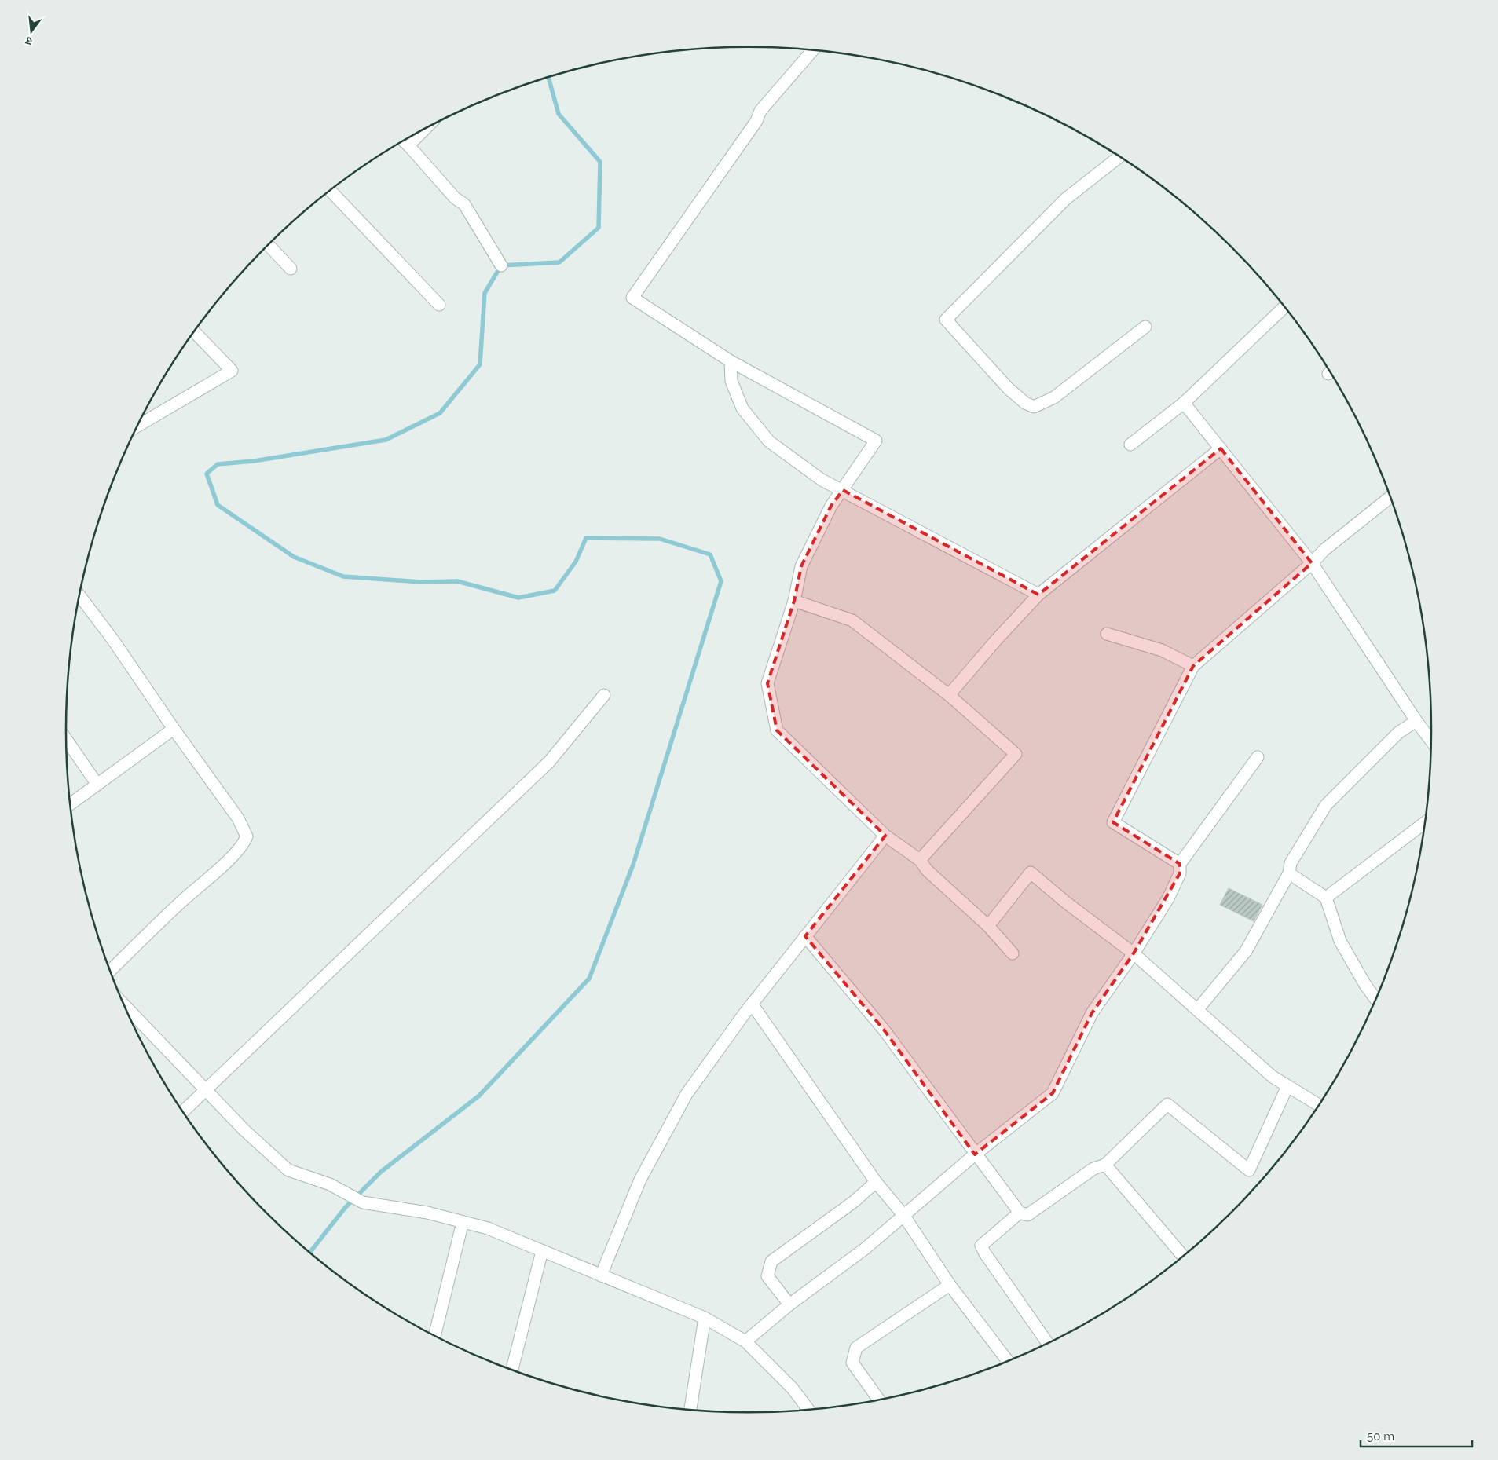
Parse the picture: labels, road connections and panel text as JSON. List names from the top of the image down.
{
  "scale_bar": "50 m",
  "north": "bottom"
}
